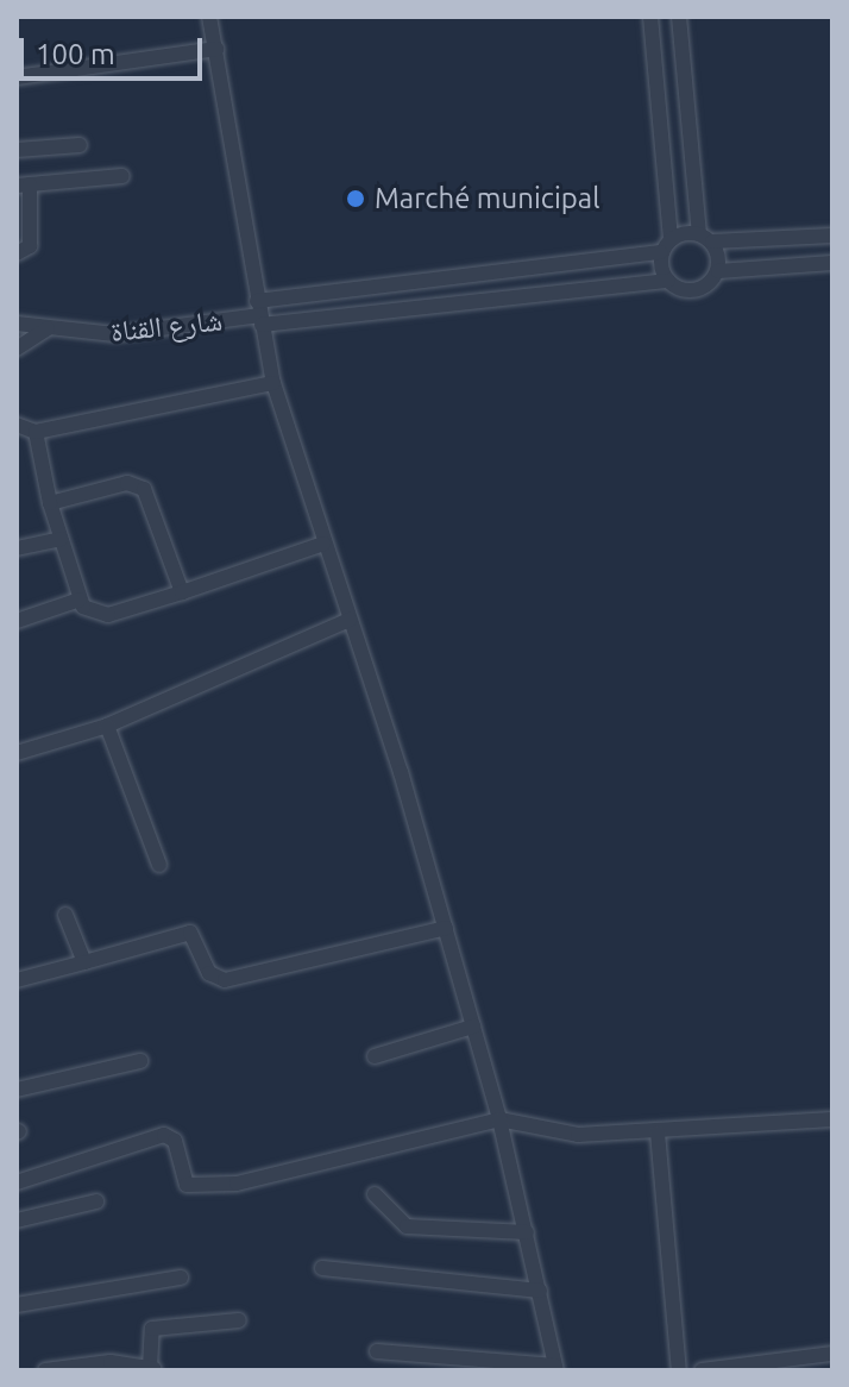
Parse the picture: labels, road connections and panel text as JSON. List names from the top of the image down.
{
  "streets": {
    "street": ["شارع القناة"]
  },
  "places": ["Marché municipal"],
  "scale_bar": "100 m"
}
